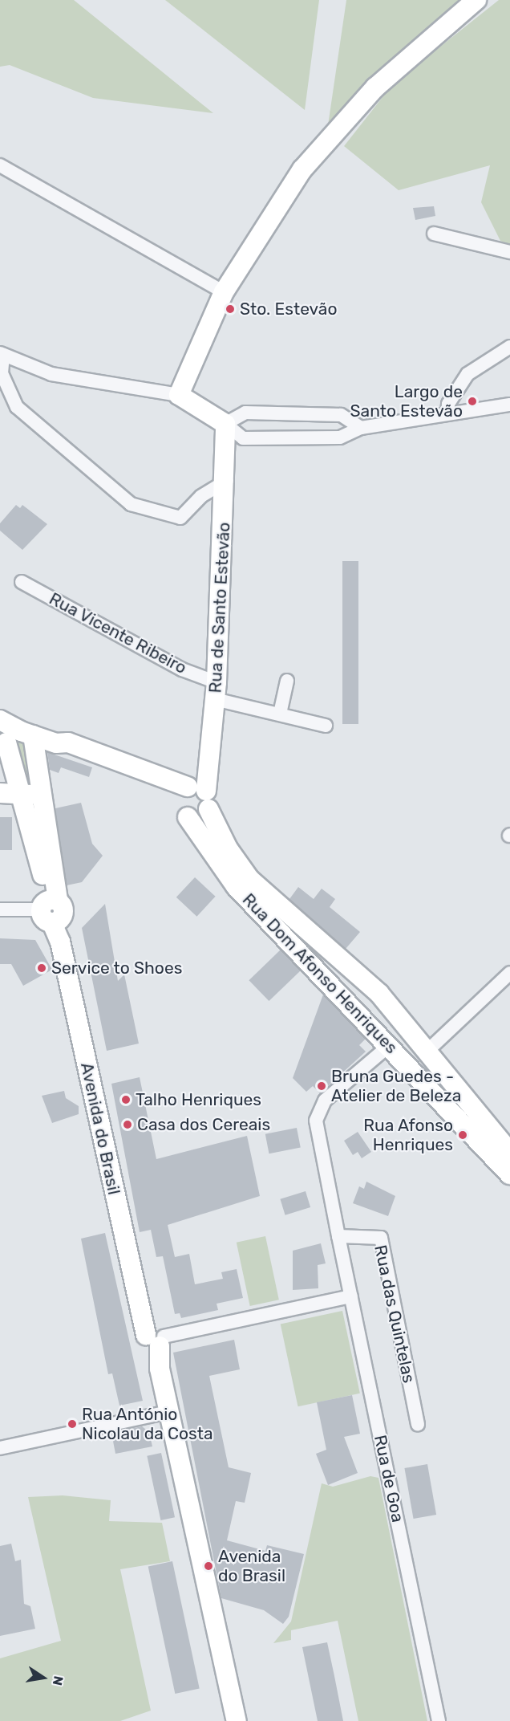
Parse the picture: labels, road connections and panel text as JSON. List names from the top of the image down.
{
  "streets": {
    "street": [
      "Rua de Santo Estevão",
      "Rua Vicente Ribeiro",
      "Rua Dom Afonso Henriques",
      "Avenida do Brasil",
      "Rua das Quintelas",
      "Rua de Goa"
    ]
  },
  "crossings": [
    ["Rua de Santo Estevão", "Rua Vicente Ribeiro"],
    ["Rua de Santo Estevão", "Rua Dom Afonso Henriques"],
    ["Rua das Quintelas", "Rua de Goa"]
  ],
  "places": [
    "Sto. Estevão",
    "Largo de Santo Estevão",
    "Service to Shoes",
    "Bruna Guedes - Atelier de Beleza",
    "Talho Henriques",
    "Casa dos Cereais",
    "Rua Afonso Henriques",
    "Rua António Nicolau da Costa",
    "Avenida do Brasil"
  ],
  "north": "right"
}
